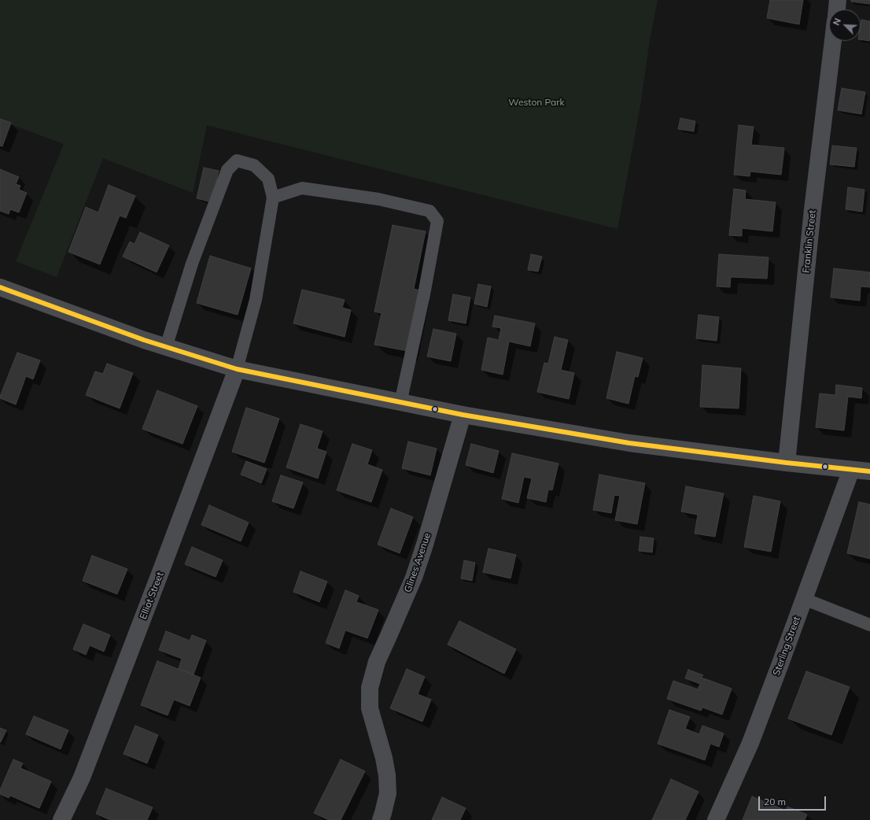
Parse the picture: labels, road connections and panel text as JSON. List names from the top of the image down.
{
  "streets": {
    "street": [
      "Franklin Street",
      "Glines Avenue",
      "Elliot Street",
      "Sterling Street"
    ]
  },
  "parks": ["Weston Park"],
  "scale_bar": "20 m",
  "north": "top left"
}
